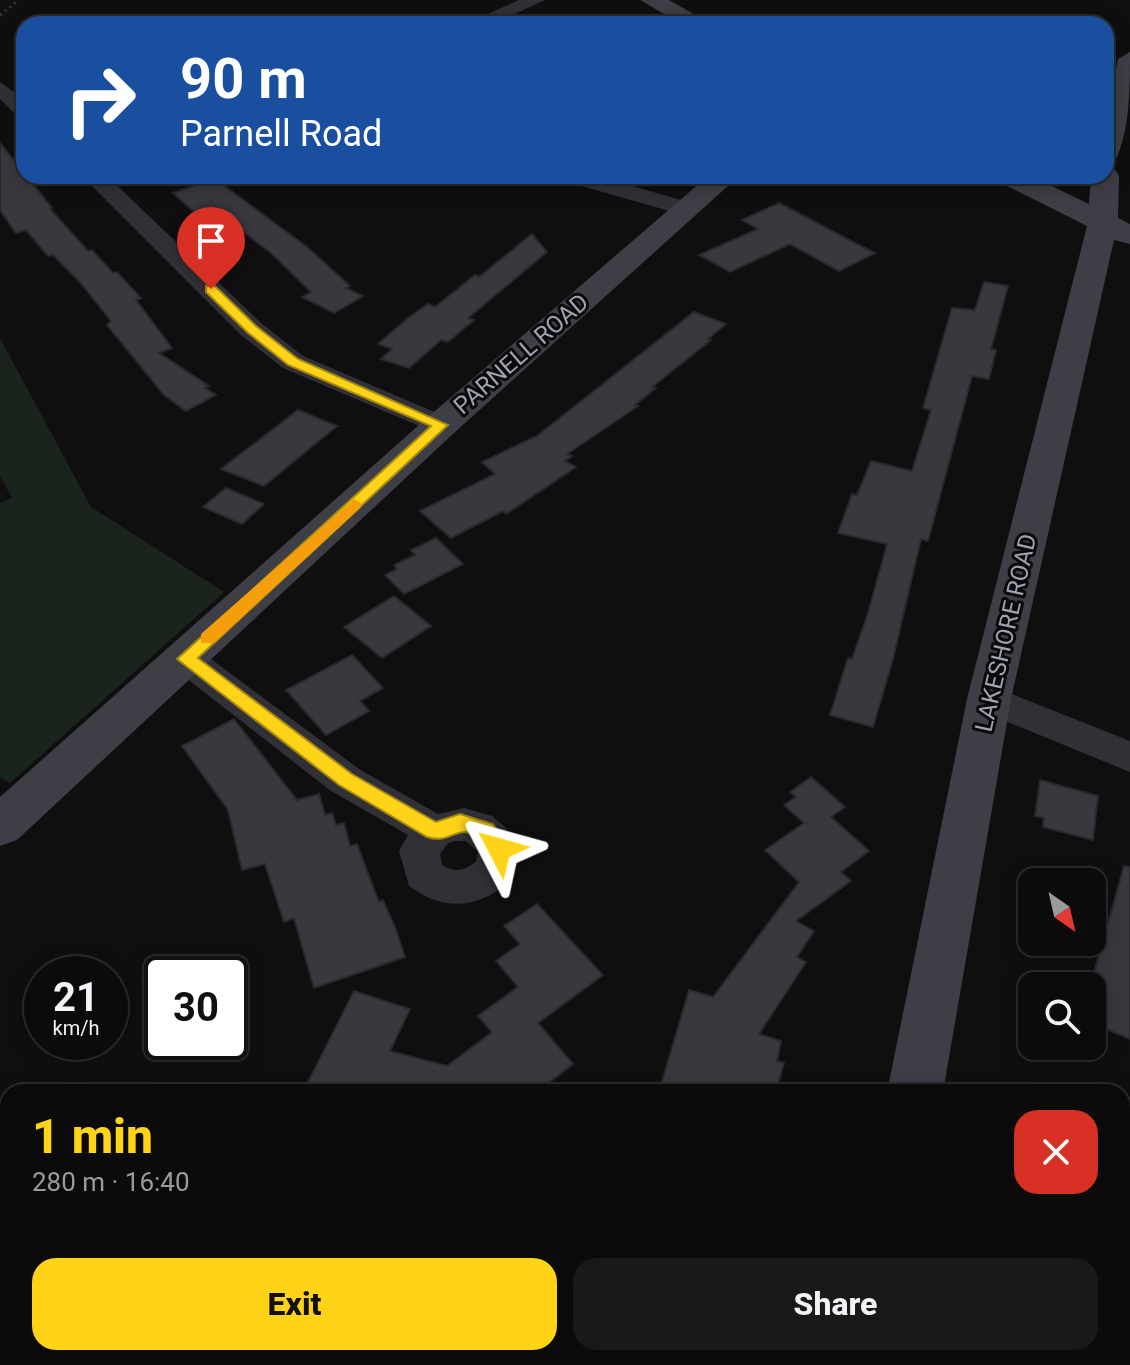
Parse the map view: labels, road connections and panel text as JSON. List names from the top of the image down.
{
  "streets": {
    "main road": ["PARNELL ROAD", "LAKESHORE ROAD"]
  },
  "north": "bottom right",
  "page": {
    "turn": ["90 m", "Parnell Road"],
    "speed": "21 km/h",
    "limit": "30",
    "heading": ["1 min", "280 m · 16:40"],
    "buttons": ["Exit", "Share"]
  }
}
